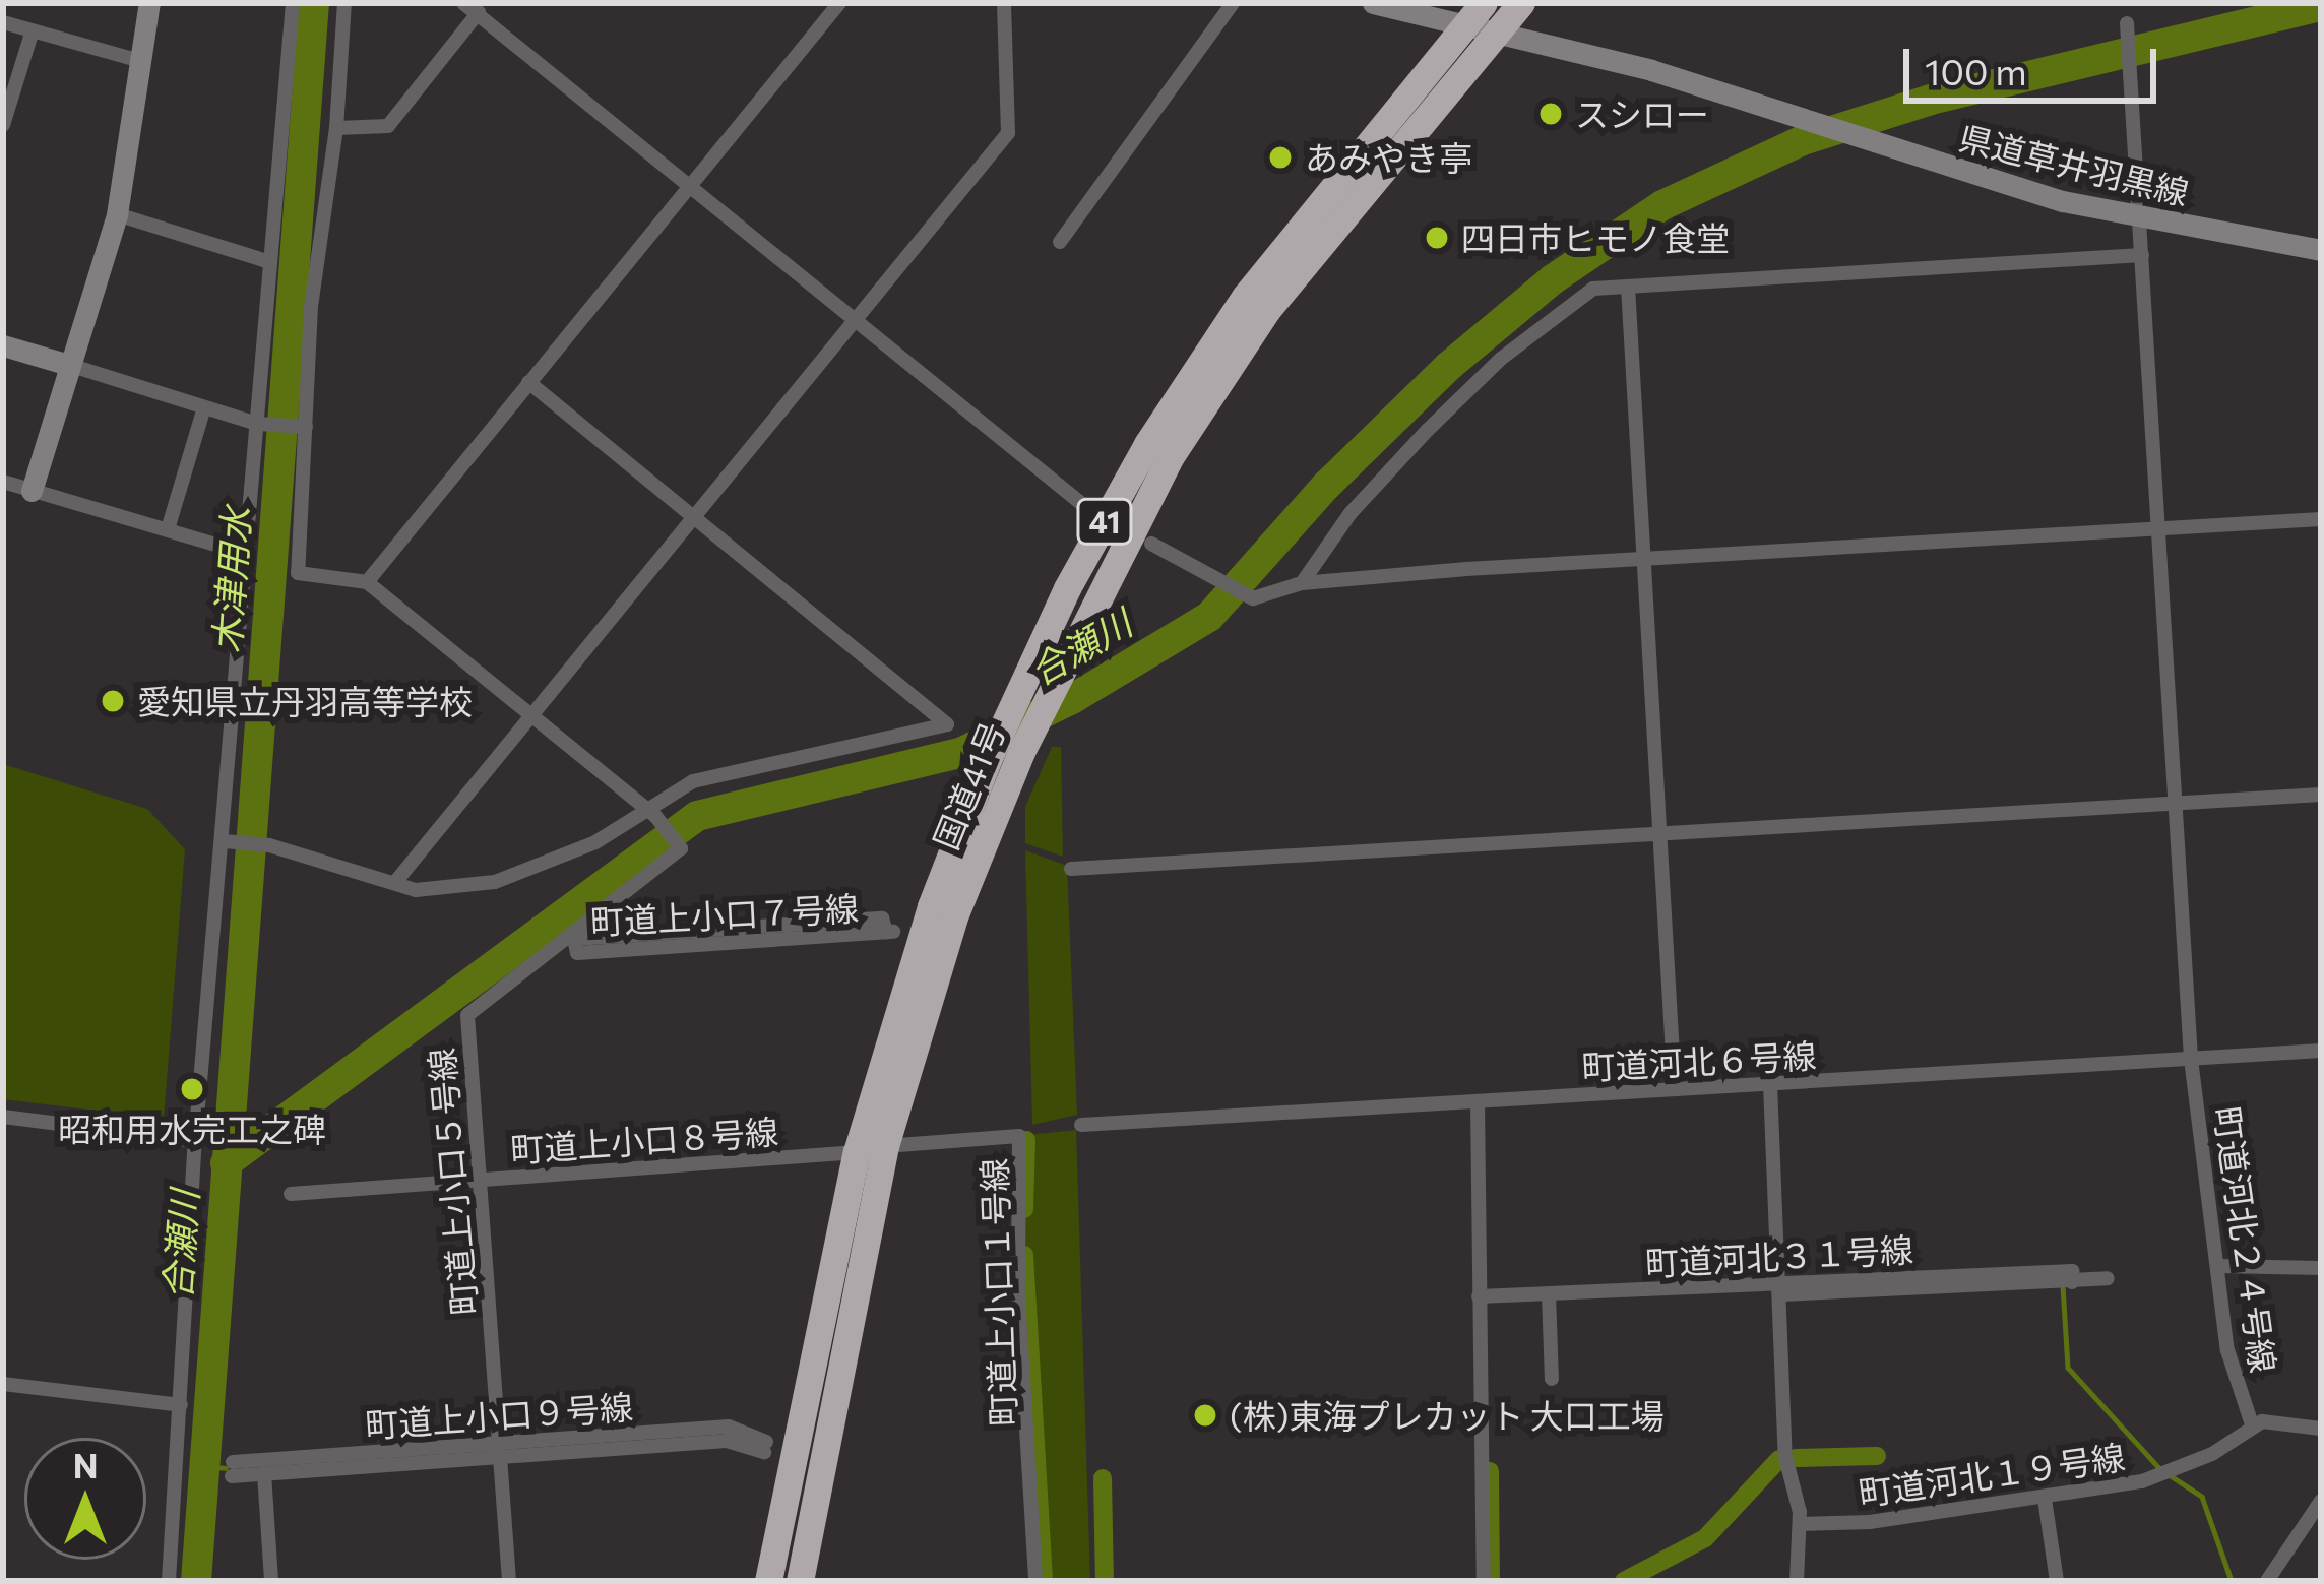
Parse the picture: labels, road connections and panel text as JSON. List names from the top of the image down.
{
  "streets": {
    "highway": ["41", "国道41号"],
    "main road": ["県道草井羽黒線"],
    "street": [
      "町道河北６号線",
      "町道上小口８号線",
      "町道上小口５号線",
      "町道河北２４号線",
      "町道河北３１号線",
      "町道上小口１号線",
      "町道上小口９号線",
      "町道河北１９号線"
    ]
  },
  "crossings": [
    ["県道草井羽黒線", "国道41号"],
    ["県道草井羽黒線", "町道河北２４号線"],
    ["国道41号", "町道上小口８号線"],
    ["国道41号", "町道上小口１号線"],
    ["町道河北６号線", "町道河北２４号線"],
    ["町道上小口８号線", "町道上小口５号線"],
    ["町道上小口５号線", "町道上小口９号線"],
    ["町道河北２４号線", "町道河北１９号線"]
  ],
  "water": ["木津用水", "合瀬川"],
  "places": [
    "スシロー",
    "あみやき亭",
    "四日市ヒモノ食堂",
    "愛知県立丹羽高等学校",
    "昭和用水完工之碑",
    "(株)東海プレカット 大口工場"
  ],
  "scale_bar": "100 m",
  "north": "top"
}
